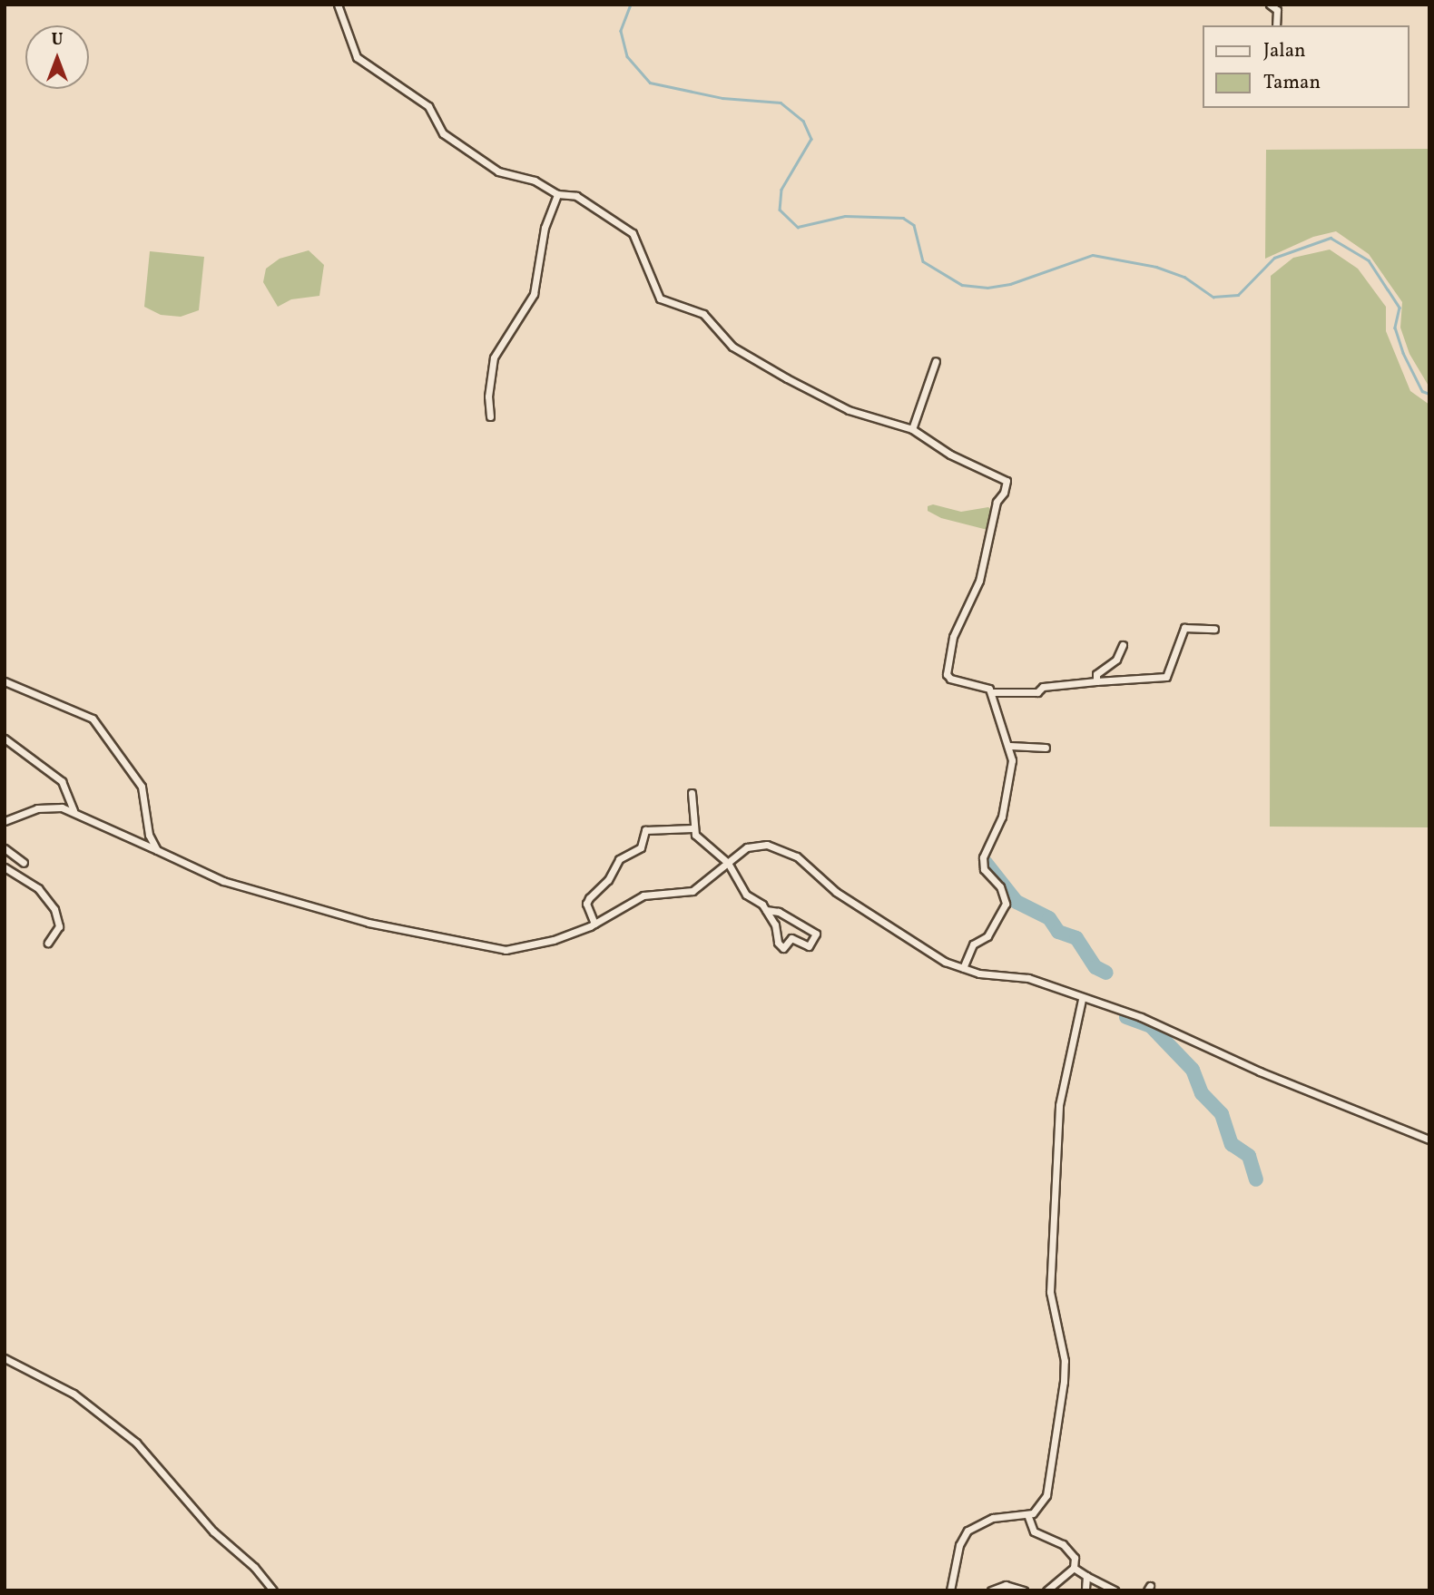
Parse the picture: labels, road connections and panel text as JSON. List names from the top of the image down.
{
  "legend": ["Jalan", "Taman"],
  "north": "top"
}
